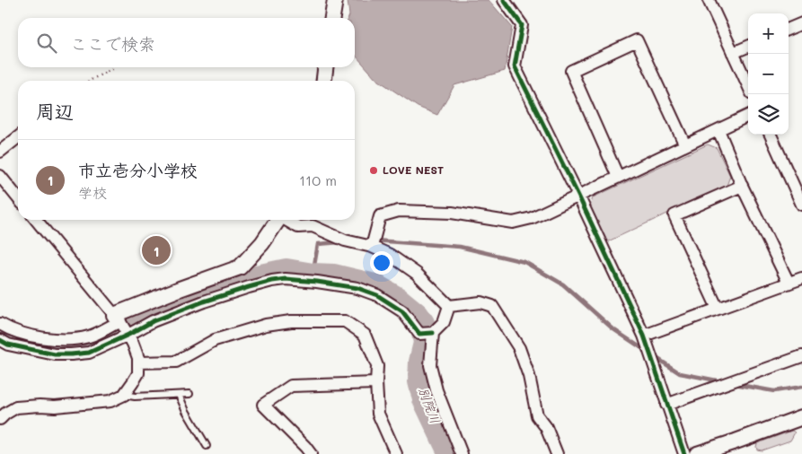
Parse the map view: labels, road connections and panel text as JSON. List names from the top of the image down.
{
  "water": ["別院川"],
  "places": ["LOVE NEST"],
  "page": {
    "map_buttons": ["+", "−"],
    "search": "ここで検索",
    "heading": "周辺",
    "list": [
      {
        "mark": "1",
        "name": "市立壱分小学校",
        "note": "学校",
        "value": "110 m"
      }
    ],
    "pins": "1"
  }
}
